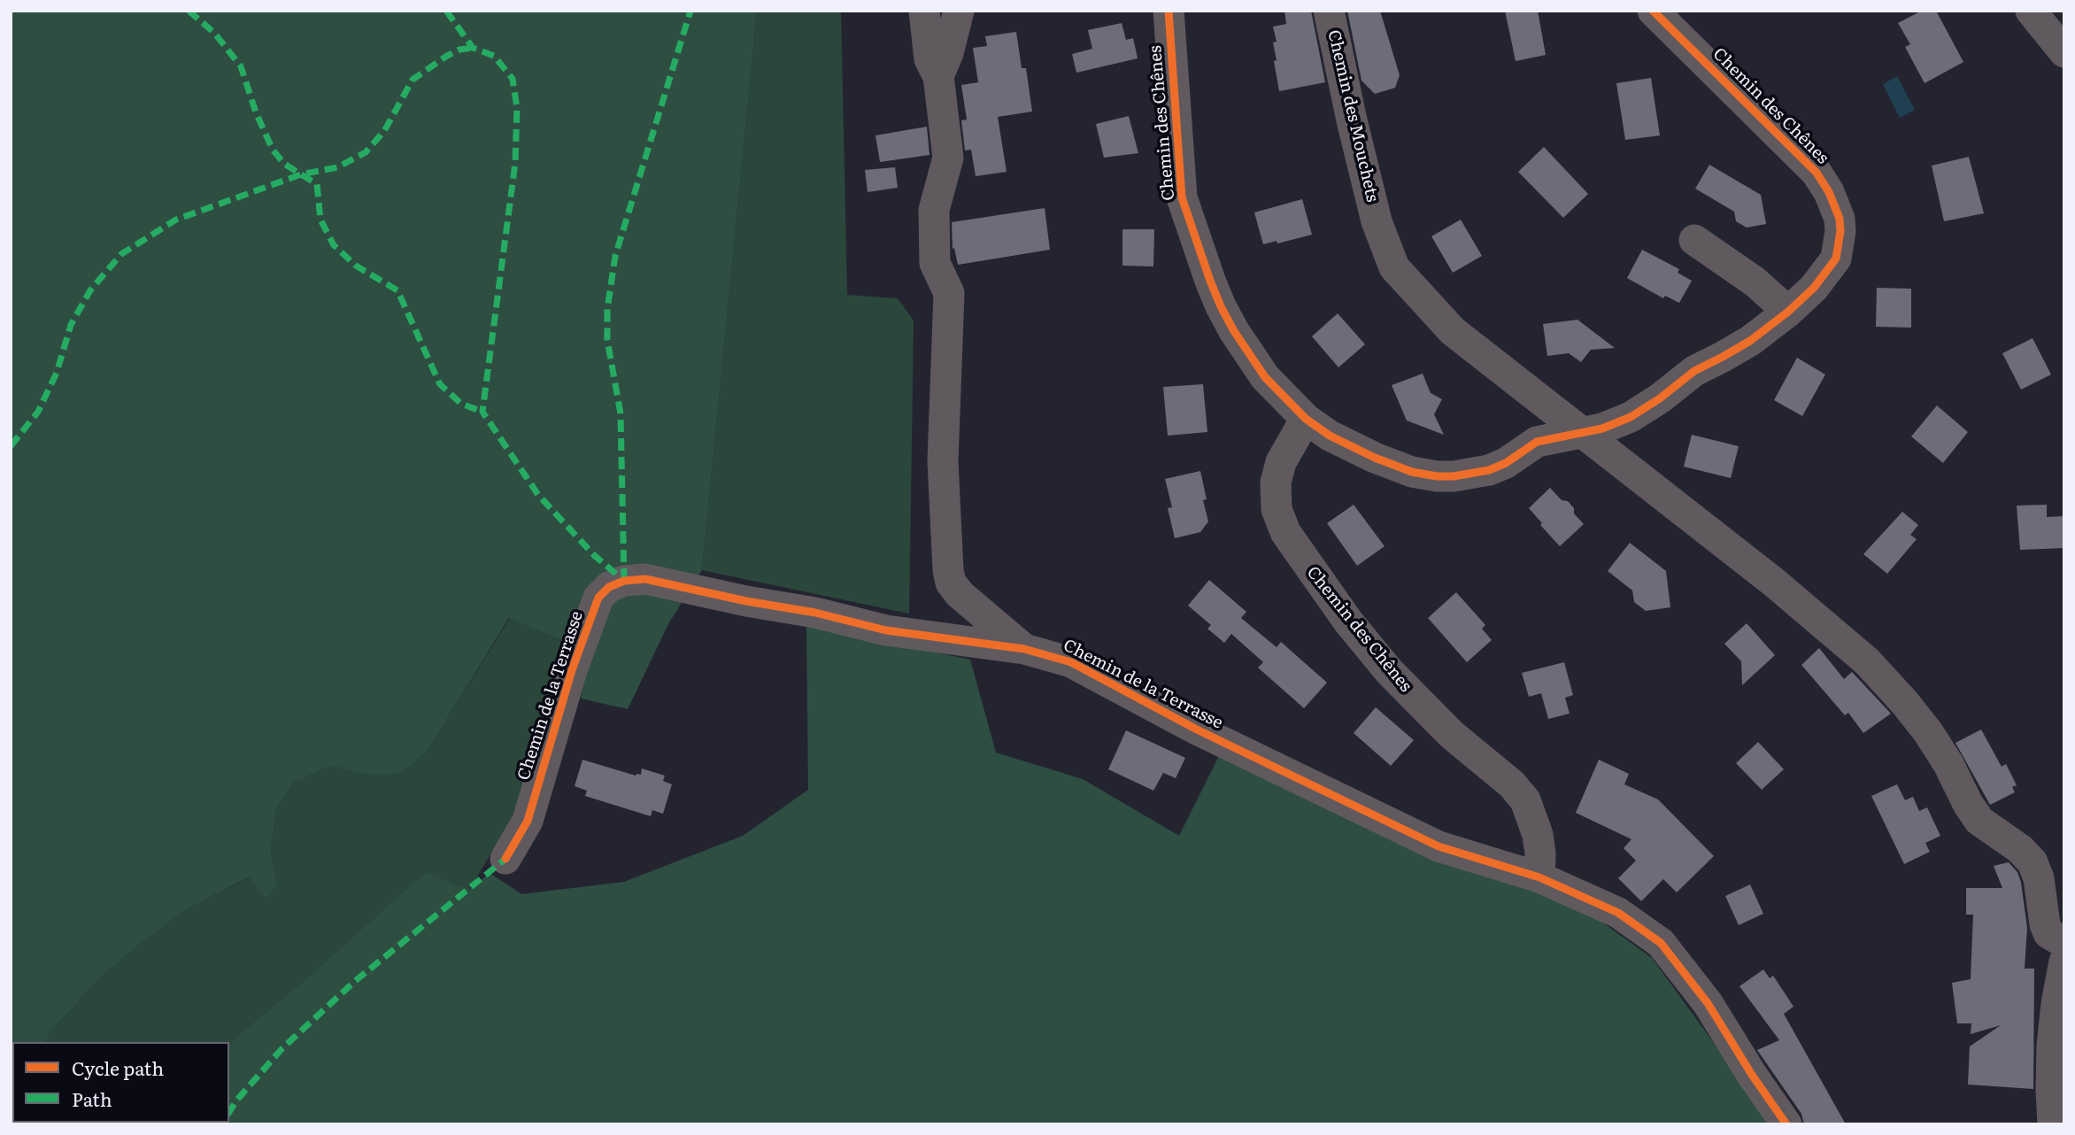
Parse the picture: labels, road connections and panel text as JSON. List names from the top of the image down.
{
  "streets": {
    "street": ["Chemin des Chênes", "Chemin des Mouchets", "Chemin de la Terrasse"]
  },
  "crossings": [
    ["Chemin des Chênes", "Chemin des Mouchets"],
    ["Chemin des Chênes", "Chemin de la Terrasse"]
  ],
  "legend": ["Cycle path", "Path"]
}
